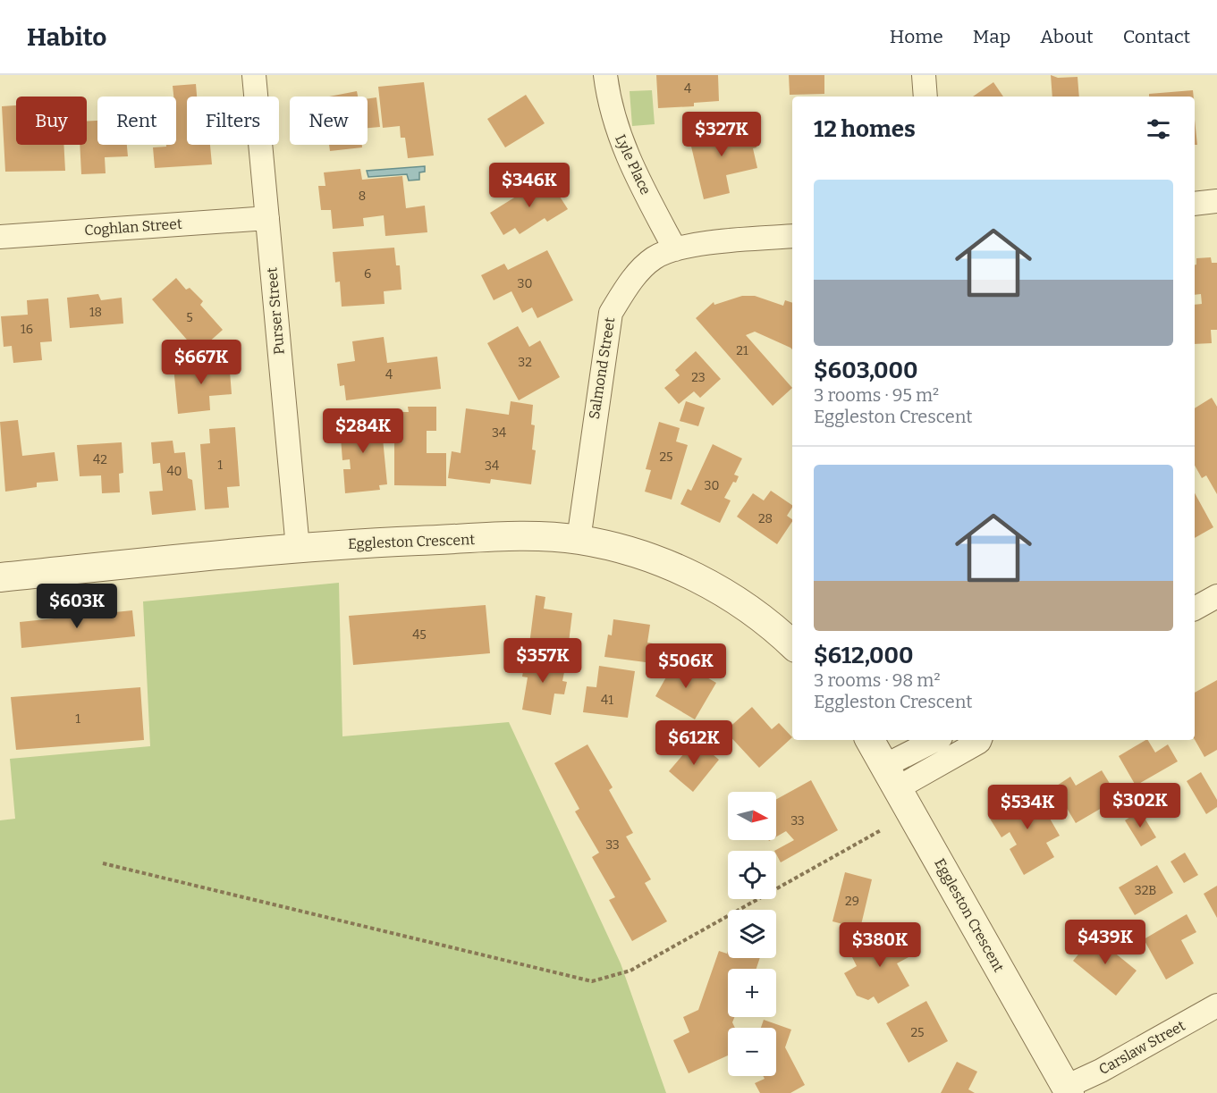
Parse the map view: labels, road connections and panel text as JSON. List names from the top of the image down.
{
  "streets": {
    "street": [
      "Lyle Place",
      "Coghlan Street",
      "Purser Street",
      "Salmond Street",
      "Eggleston Crescent",
      "Carslaw Street"
    ]
  },
  "crossings": [
    ["Lyle Place", "Salmond Street"],
    ["Coghlan Street", "Purser Street"],
    ["Purser Street", "Eggleston Crescent"],
    ["Salmond Street", "Eggleston Crescent"],
    ["Eggleston Crescent", "Carslaw Street"]
  ],
  "house_numbers": [
    "4",
    "8",
    "6",
    "30",
    "18",
    "5",
    "16",
    "21",
    "32",
    "4",
    "23",
    "34",
    "25",
    "42",
    "1",
    "34",
    "40",
    "30",
    "28",
    "45",
    "41",
    "1",
    "33",
    "33",
    "32B",
    "29",
    "25"
  ],
  "north": "right",
  "page": {
    "header": "Habito",
    "nav": [
      "Home",
      "Map",
      "About",
      "Contact"
    ],
    "chip": [
      "Buy",
      "Rent",
      "Filters",
      "New"
    ],
    "heading": "12 homes",
    "price": [
      "$327K",
      "$346K",
      "$667K",
      "$284K",
      "$603K",
      "$357K",
      "$506K",
      "$612K",
      "$302K",
      "$534K",
      "$439K",
      "$380K"
    ],
    "list": [
      {
        "name": "$603,000",
        "note": "3 rooms · 95 m² · Eggleston Crescent"
      },
      {
        "name": "$612,000",
        "note": "3 rooms · 98 m² · Eggleston Crescent"
      }
    ],
    "map_buttons": ["+", "−"]
  }
}
